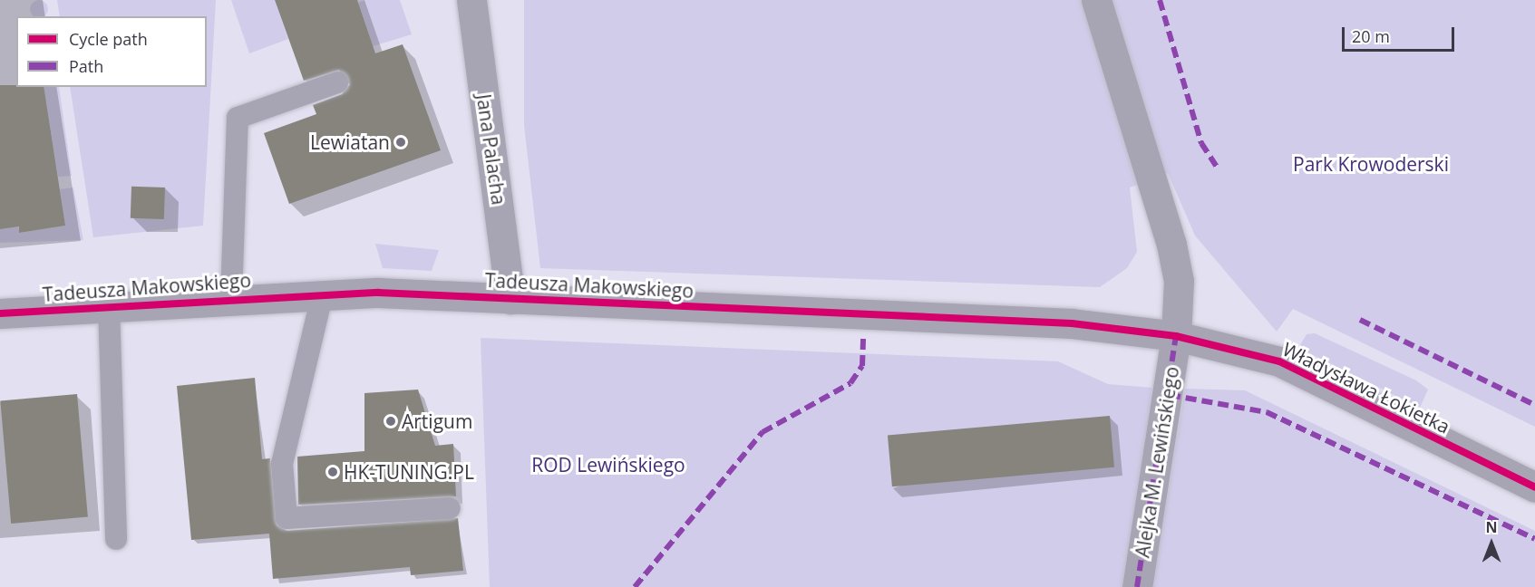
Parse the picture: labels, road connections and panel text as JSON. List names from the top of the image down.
{
  "streets": {
    "street": [
      "Jana Palacha",
      "Tadeusza Makowskiego",
      "Władysława Łokietka",
      "Alejka M. Lewińskiego"
    ]
  },
  "crossings": [
    ["Jana Palacha", "Tadeusza Makowskiego"],
    ["Tadeusza Makowskiego", "Władysława Łokietka"],
    ["Tadeusza Makowskiego", "Alejka M. Lewińskiego"],
    ["Władysława Łokietka", "Alejka M. Lewińskiego"]
  ],
  "parks": ["Park Krowoderski", "ROD Lewińskiego"],
  "places": ["Lewiatan", "Artigum", "HK-TUNING.PL"],
  "legend": ["Cycle path", "Path"],
  "scale_bar": "20 m",
  "north": "top"
}
